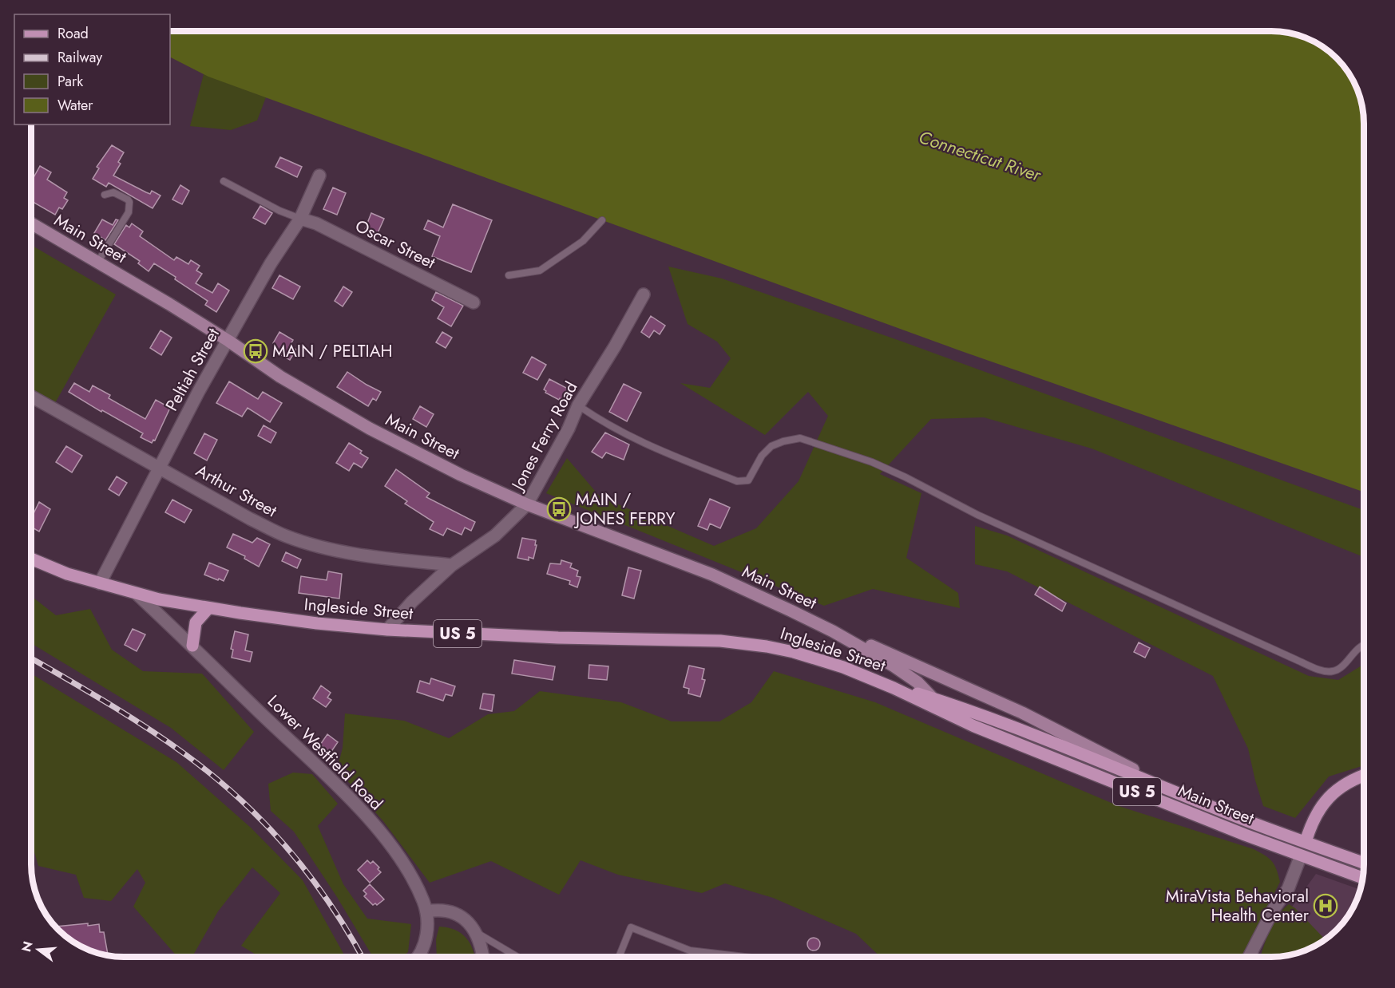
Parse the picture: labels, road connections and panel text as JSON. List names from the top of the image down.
{
  "streets": {
    "main road": ["Main Street", "Ingleside Street", "US 5"],
    "street": [
      "Oscar Street",
      "Peltiah Street",
      "Jones Ferry Road",
      "Arthur Street",
      "Lower Westfield Road"
    ]
  },
  "crossings": [
    ["Main Street", "Peltiah Street"],
    ["Main Street", "Jones Ferry Road"],
    ["Main Street", "Ingleside Street"],
    ["Oscar Street", "Peltiah Street"],
    ["Peltiah Street", "Arthur Street"],
    ["Peltiah Street", "Ingleside Street"],
    ["Jones Ferry Road", "Arthur Street"],
    ["Jones Ferry Road", "Ingleside Street"],
    ["Ingleside Street", "Lower Westfield Road"]
  ],
  "water": ["Connecticut River"],
  "places": {
    "bus stop": ["MAIN / PELTIAH", "MAIN / JONES FERRY"],
    "hospital": ["MiraVista Behavioral Health Center"]
  },
  "legend": [
    "Road",
    "Railway",
    "Park",
    "Water"
  ],
  "north": "left"
}
